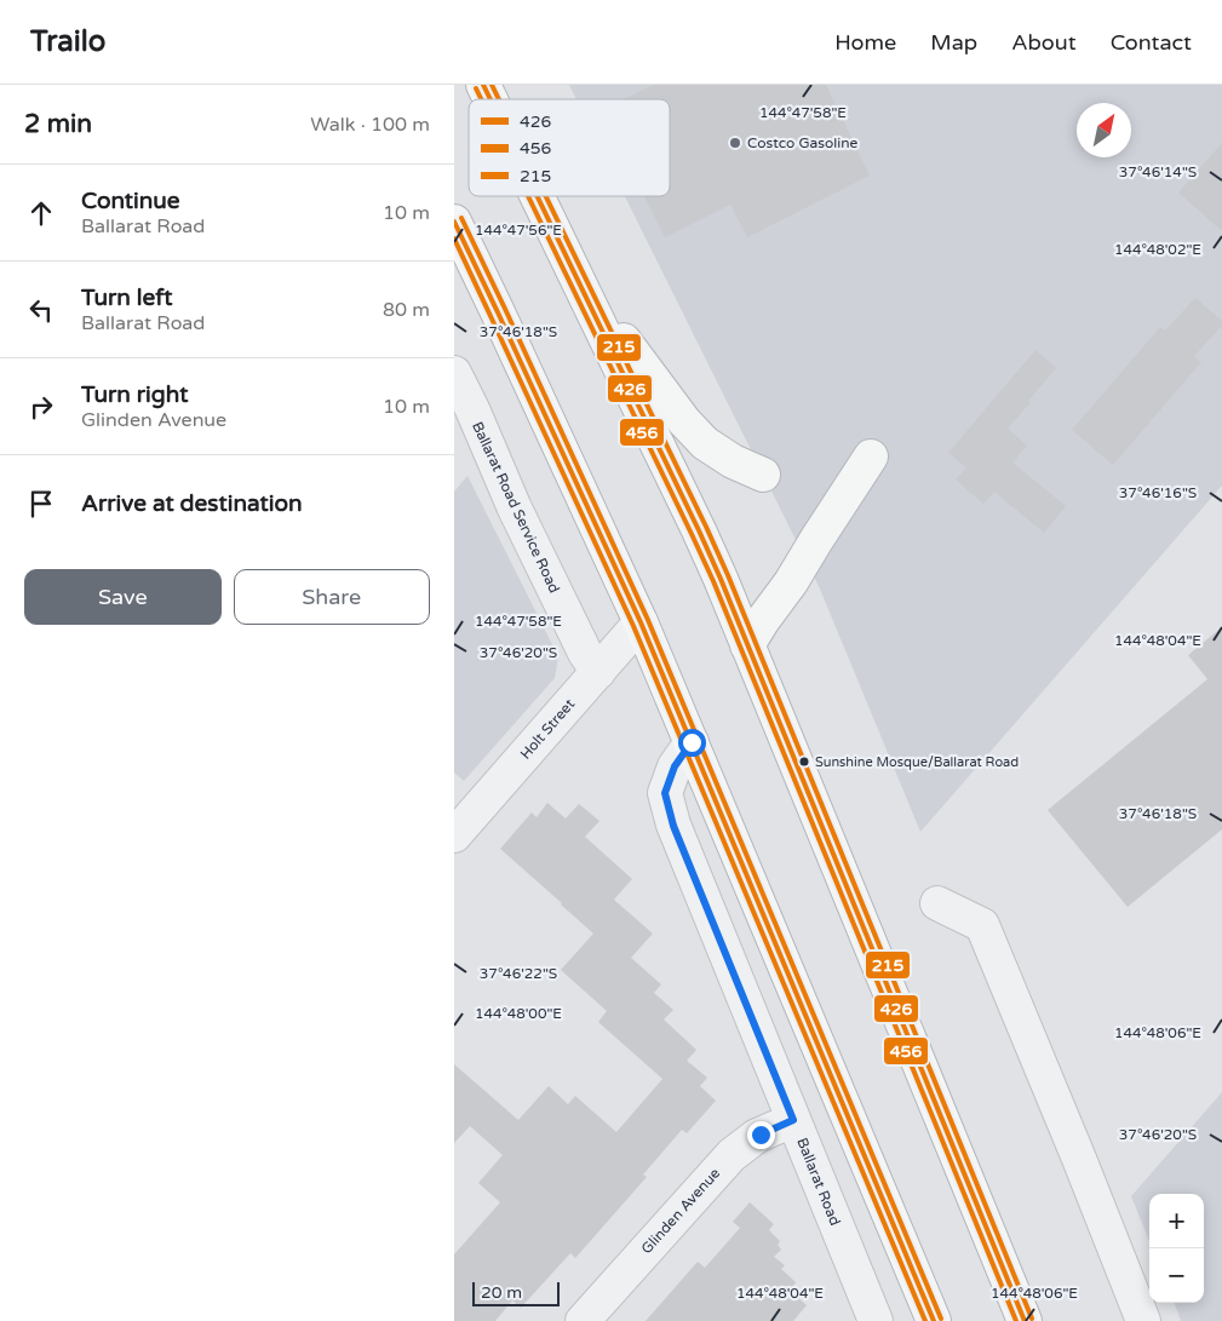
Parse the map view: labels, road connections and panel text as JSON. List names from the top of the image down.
{
  "streets": {
    "street": [
      "Ballarat Road Service Road",
      "Holt Street",
      "Ballarat Road",
      "Glinden Avenue"
    ]
  },
  "crossings": [
    ["Ballarat Road Service Road", "Holt Street"],
    ["Ballarat Road", "Glinden Avenue"]
  ],
  "places": ["Costco Gasoline", "Sunshine Mosque/Ballarat Road"],
  "lines": ["transit line 426", "transit line 215", "transit line 456"],
  "legend": ["426", "456", "215"],
  "scale_bar": "20 m",
  "north": "top right",
  "page": {
    "header": "Trailo",
    "nav": [
      "Home",
      "Map",
      "About",
      "Contact"
    ],
    "heading": ["2 min", "Walk · 100 m"],
    "list": [
      ["Continue", "Ballarat Road", "10 m"],
      ["Turn left", "Ballarat Road", "80 m"],
      ["Turn right", "Glinden Avenue", "10 m"],
      "Arrive at destination"
    ],
    "buttons": ["Save", "Share"],
    "map_buttons": ["+", "−"],
    "scale": "20 m"
  },
  "coordinates": [
    "144°47'58\"E",
    "37°46'14\"S",
    "144°47'56\"E",
    "144°48'02\"E",
    "37°46'18\"S",
    "37°46'16\"S",
    "144°48'04\"E",
    "37°46'20\"S",
    "37°46'22\"S",
    "144°48'00\"E",
    "144°48'06\"E"
  ]
}
